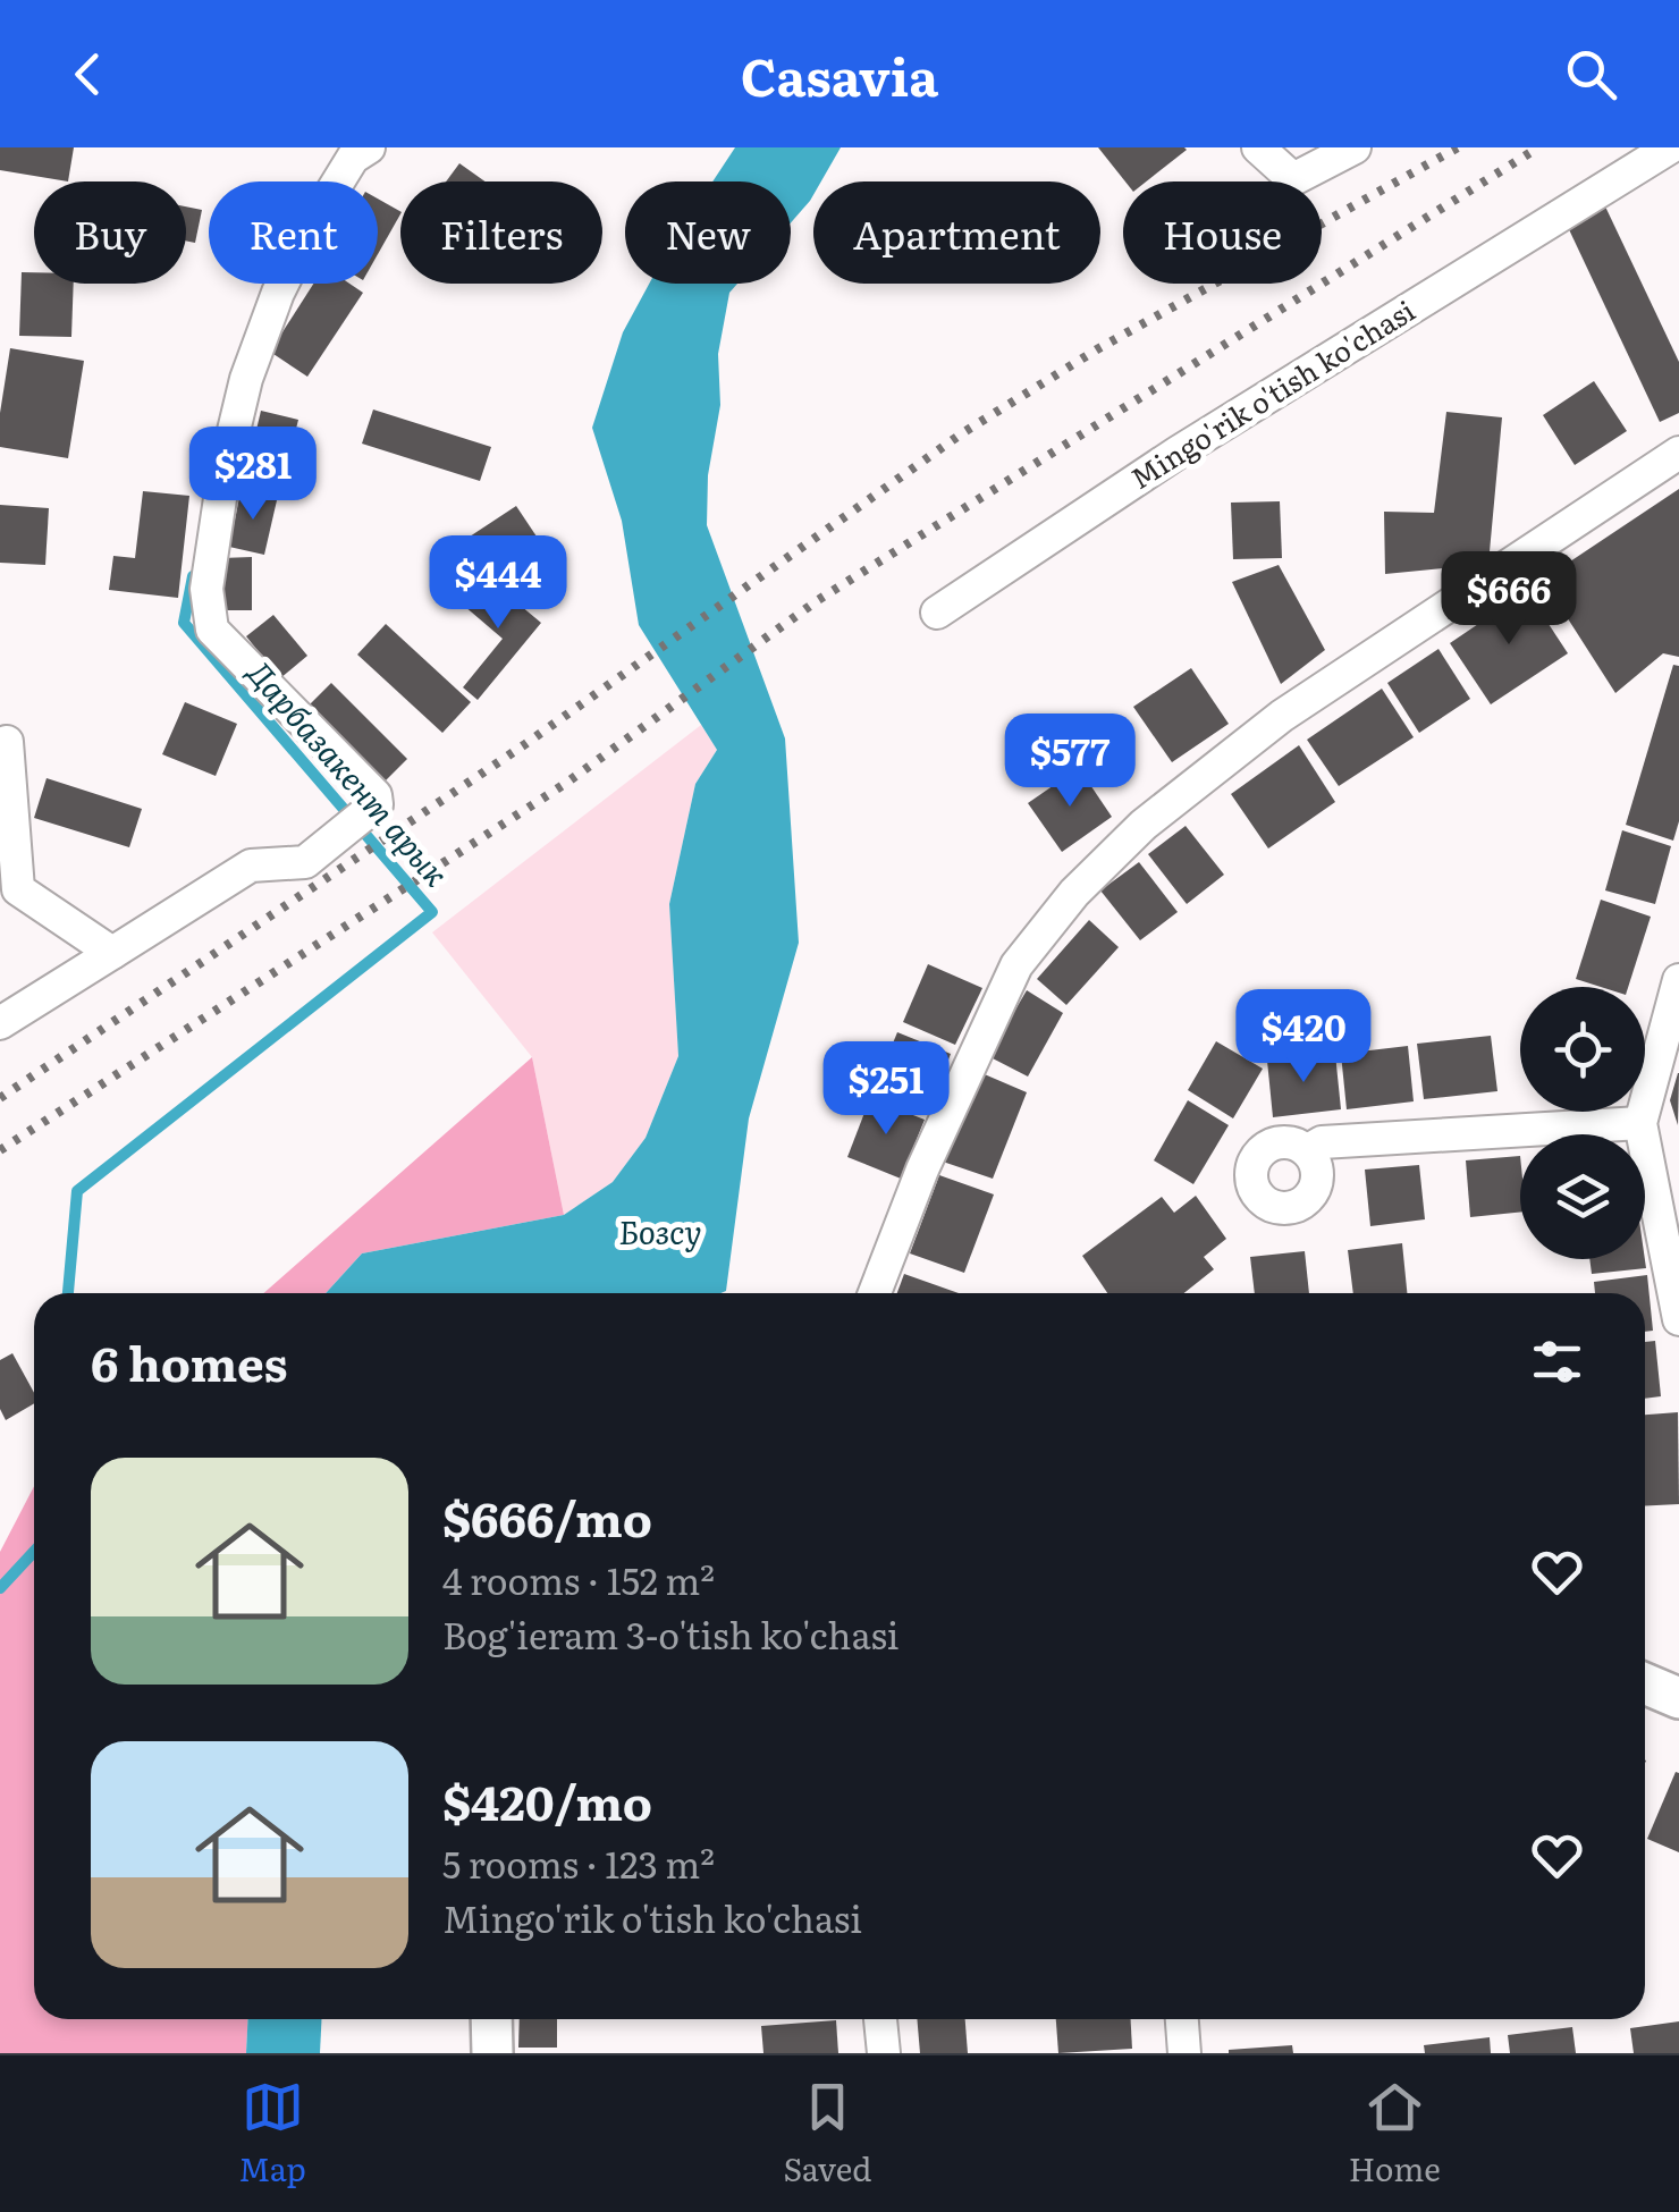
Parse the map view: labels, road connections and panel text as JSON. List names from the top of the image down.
{
  "streets": {
    "street": ["Mingo'rik o'tish ko'chasi"]
  },
  "water": ["Дарбазакент арык", "Бозсу"],
  "page": {
    "header": "Casavia",
    "chip": [
      "Buy",
      "Rent",
      "Filters",
      "New",
      "Apartment",
      "House"
    ],
    "price": [
      "$281",
      "$444",
      "$666",
      "$577",
      "$420",
      "$251"
    ],
    "heading": "6 homes",
    "list": [
      {
        "name": "$666/mo",
        "note": "4 rooms · 152 m² · Bog'ieram 3-o'tish ko'chasi"
      },
      {
        "name": "$420/mo",
        "note": "5 rooms · 123 m² · Mingo'rik o'tish ko'chasi"
      }
    ],
    "tabs": ["Map", "Saved", "Home"]
  }
}
